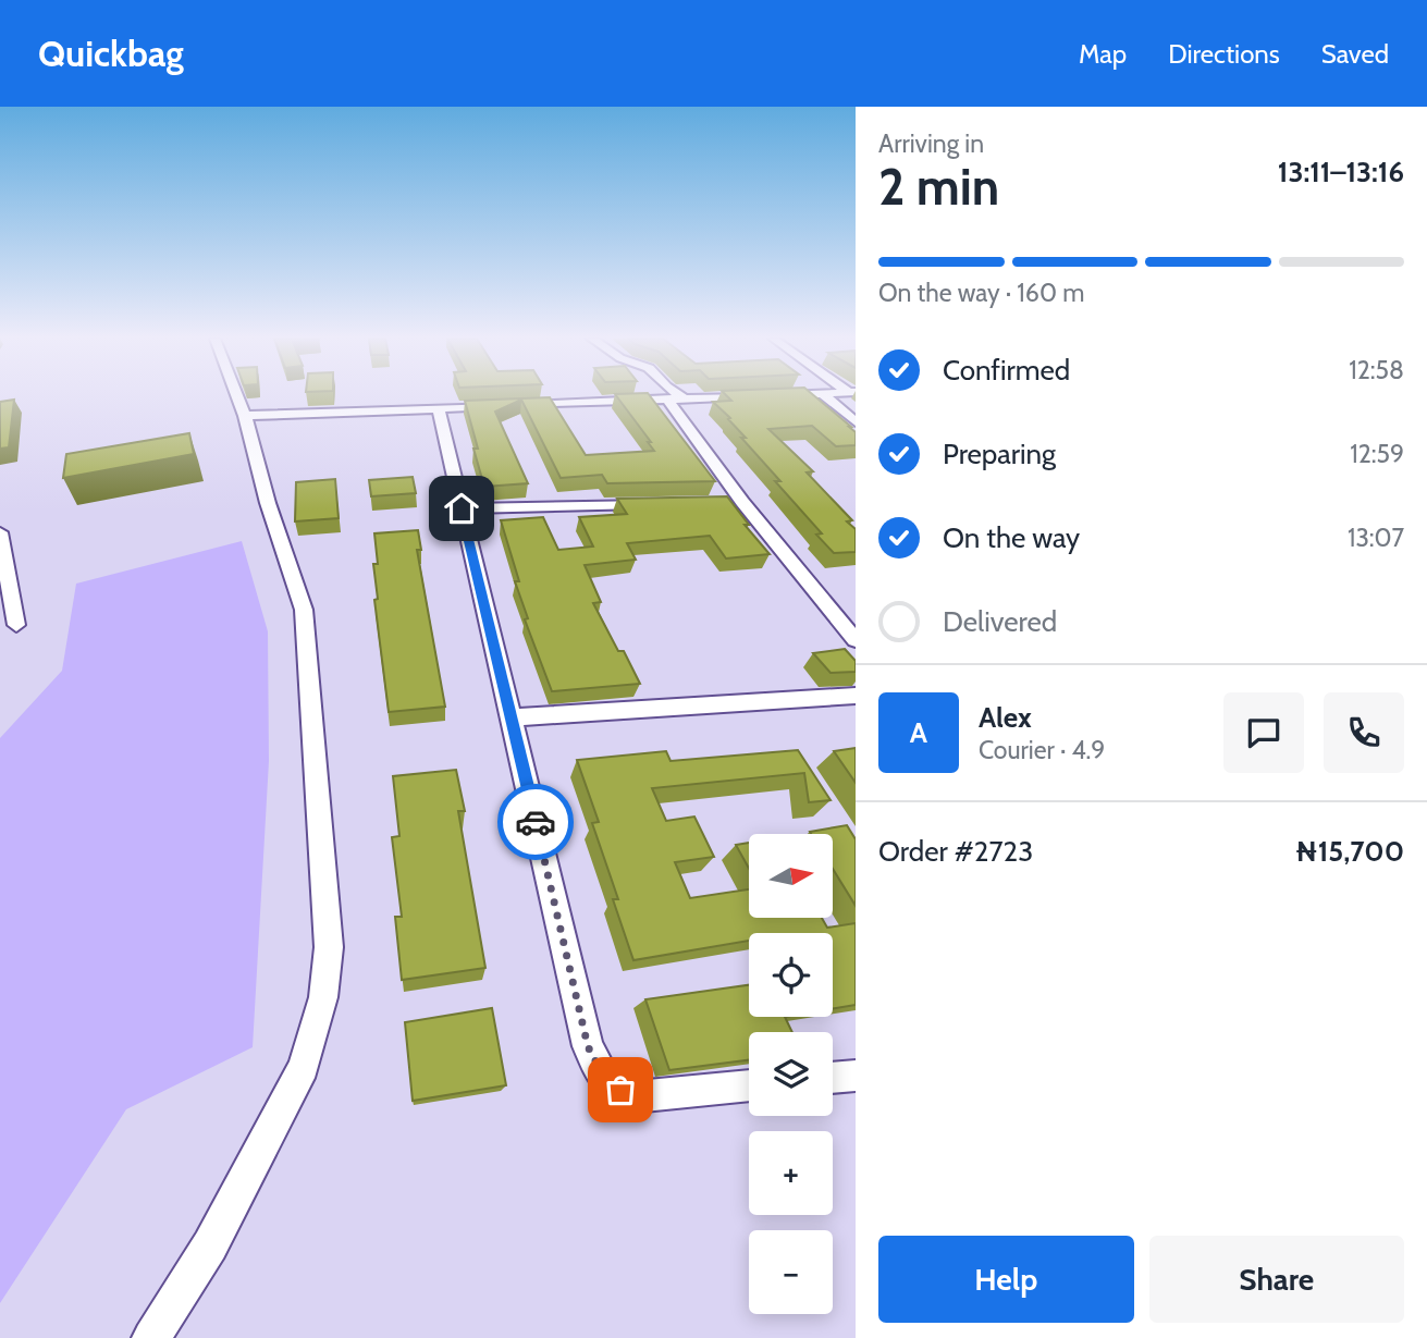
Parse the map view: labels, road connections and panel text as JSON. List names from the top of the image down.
{
  "north": "right",
  "page": {
    "header": "Quickbag",
    "nav": ["Map", "Directions", "Saved"],
    "heading": ["2 min", "Arriving in", "13:11–13:16"],
    "panel": [
      "Alex",
      "Courier · 4.9",
      "Order #2723",
      "₦15,700"
    ],
    "bar": "On the way · 160 m",
    "list": [
      ["Confirmed", "12:58"],
      ["Preparing", "12:59"],
      ["On the way", "13:07"],
      "Delivered"
    ],
    "round": "A",
    "map_buttons": ["+", "−"],
    "buttons": ["Help", "Share"]
  }
}
